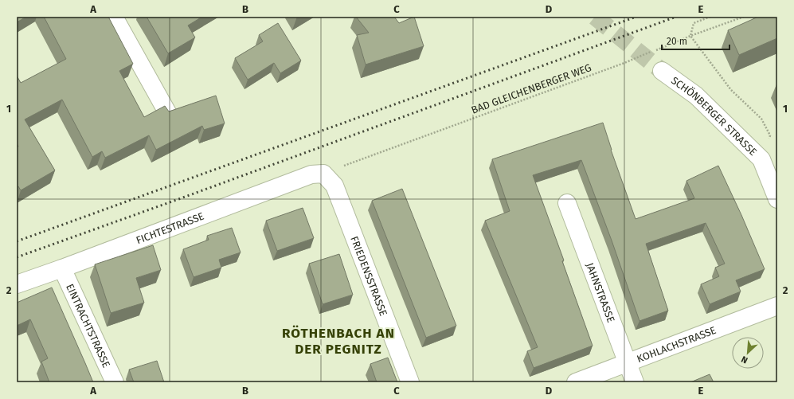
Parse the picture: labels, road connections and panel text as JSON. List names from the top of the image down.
{
  "streets": {
    "street": [
      "SCHÖNBERGER STRASSE",
      "FICHTESTRASSE",
      "FRIEDENSSTRASSE",
      "JAHNSTRASSE",
      "EINTRACHTSTRASSE",
      "KOHLACHSTRASSE"
    ],
    "path": ["BAD GLEICHENBERGER WEG"]
  },
  "crossings": [
    ["BAD GLEICHENBERGER WEG", "FICHTESTRASSE"],
    ["BAD GLEICHENBERGER WEG", "FRIEDENSSTRASSE"],
    ["FICHTESTRASSE", "FRIEDENSSTRASSE"],
    ["FICHTESTRASSE", "EINTRACHTSTRASSE"],
    ["JAHNSTRASSE", "KOHLACHSTRASSE"]
  ],
  "districts": ["RÖTHENBACH AN DER PEGNITZ"],
  "scale_bar": "20 m",
  "north": "bottom left",
  "grid": {
    "columns": [
      "A",
      "B",
      "C",
      "D",
      "E"
    ],
    "rows": ["1", "2"]
  }
}
